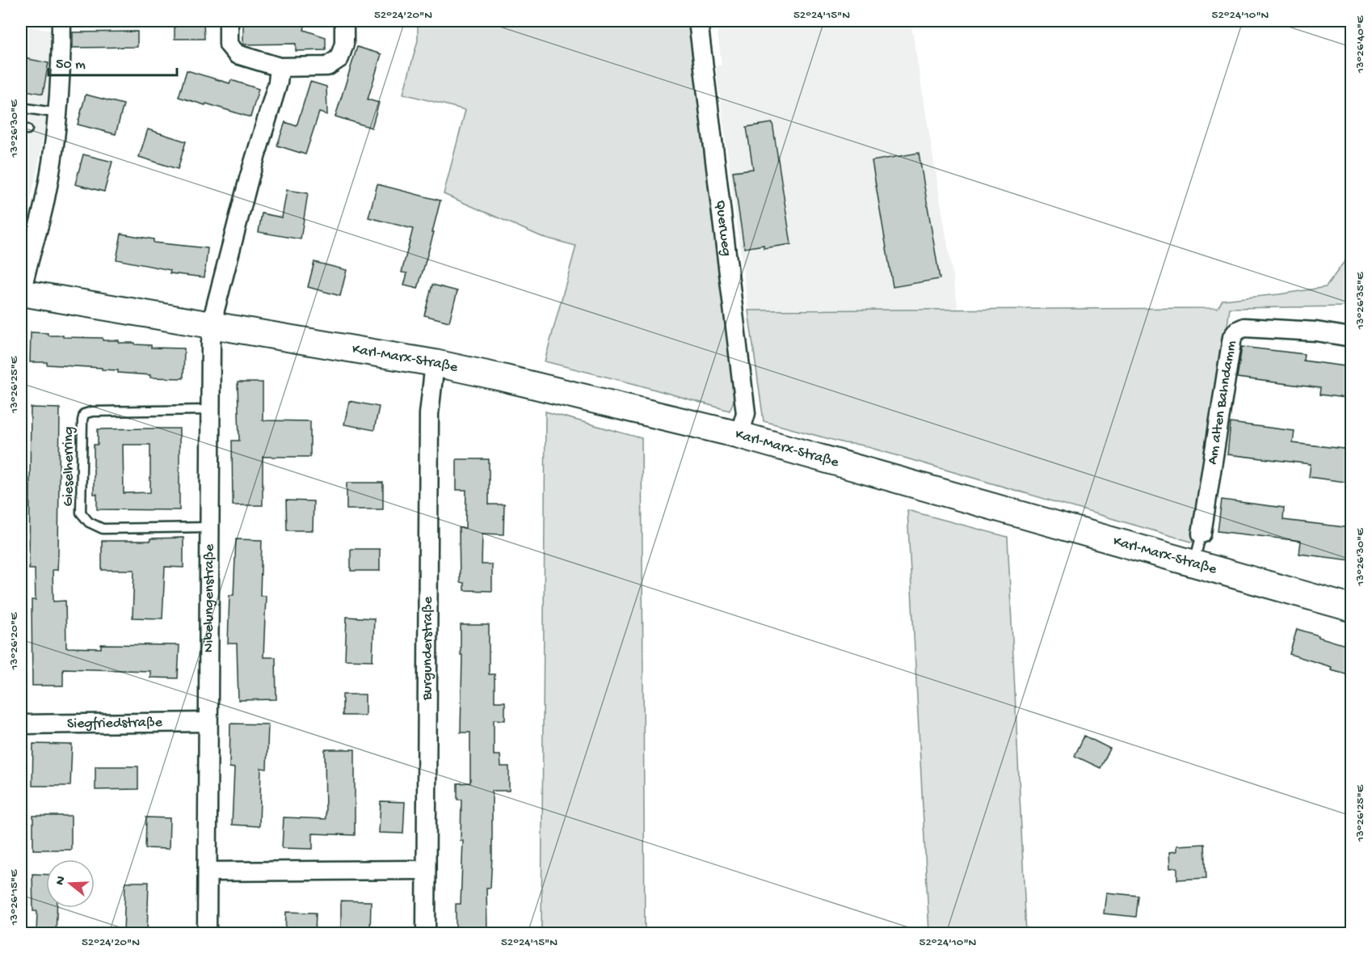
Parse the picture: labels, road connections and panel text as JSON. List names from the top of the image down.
{
  "streets": {
    "main road": ["Karl-Marx-Straße"],
    "street": [
      "Querweg",
      "Am alten Bahndamm",
      "Nibelungenstraße",
      "Burgunderstraße",
      "Siegfriedstraße"
    ],
    "lane": ["Gieselherring"]
  },
  "crossings": [
    ["Querweg", "Karl-Marx-Straße"],
    ["Karl-Marx-Straße", "Nibelungenstraße"],
    ["Karl-Marx-Straße", "Burgunderstraße"],
    ["Gieselherring", "Nibelungenstraße"],
    ["Nibelungenstraße", "Siegfriedstraße"]
  ],
  "scale_bar": "50 m",
  "north": "left",
  "coordinates": [
    "52°24'20\"N",
    "52°24'15\"N",
    "52°24'10\"N",
    "13°26'40\"E",
    "13°26'30\"E",
    "13°26'35\"E",
    "13°26'25\"E",
    "13°26'20\"E",
    "13°26'15\"E"
  ]
}
